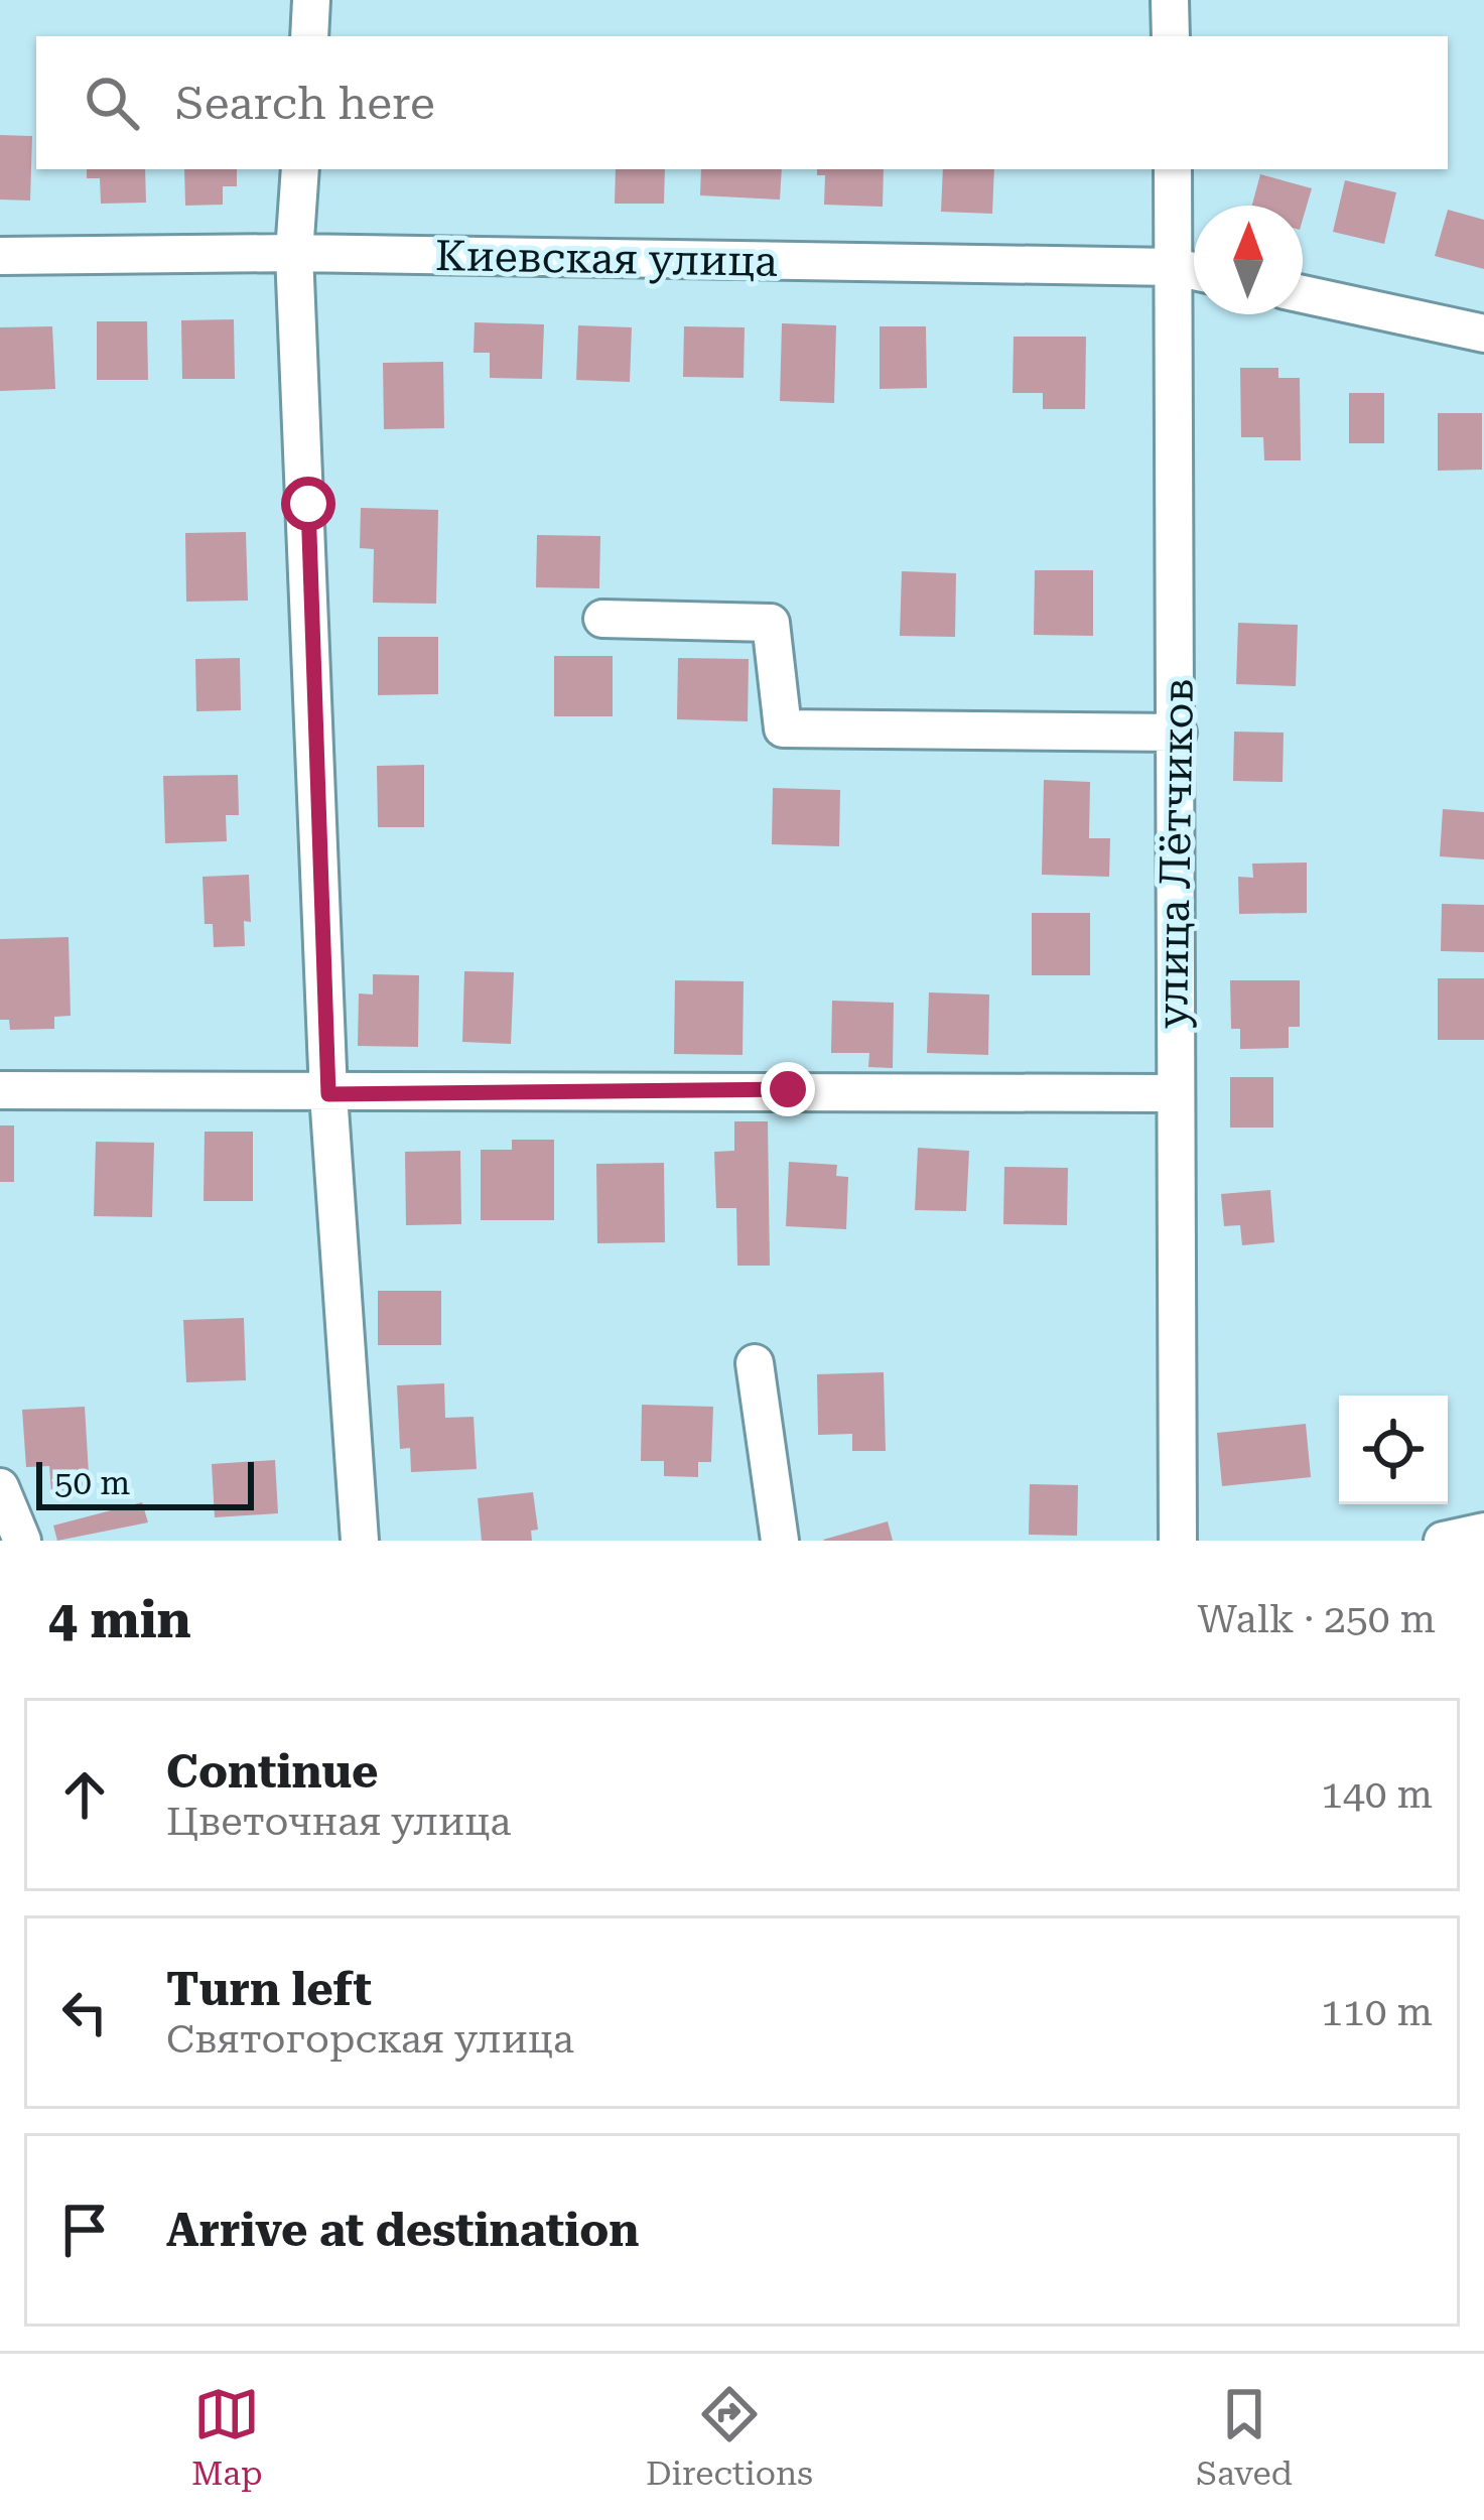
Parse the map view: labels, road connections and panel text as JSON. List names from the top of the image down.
{
  "streets": {
    "street": ["Киевская улица", "улица Лётчиков"]
  },
  "crossings": [
    ["Киевская улица", "улица Лётчиков"]
  ],
  "scale_bar": "50 m",
  "north": "top",
  "page": {
    "search": "Search here",
    "scale": "50 m",
    "heading": ["4 min", "Walk · 250 m"],
    "list": [
      ["Continue", "Цветочная улица", "140 m"],
      ["Turn left", "Святогорская улица", "110 m"],
      "Arrive at destination"
    ],
    "nav": ["Map", "Directions", "Saved"]
  }
}
